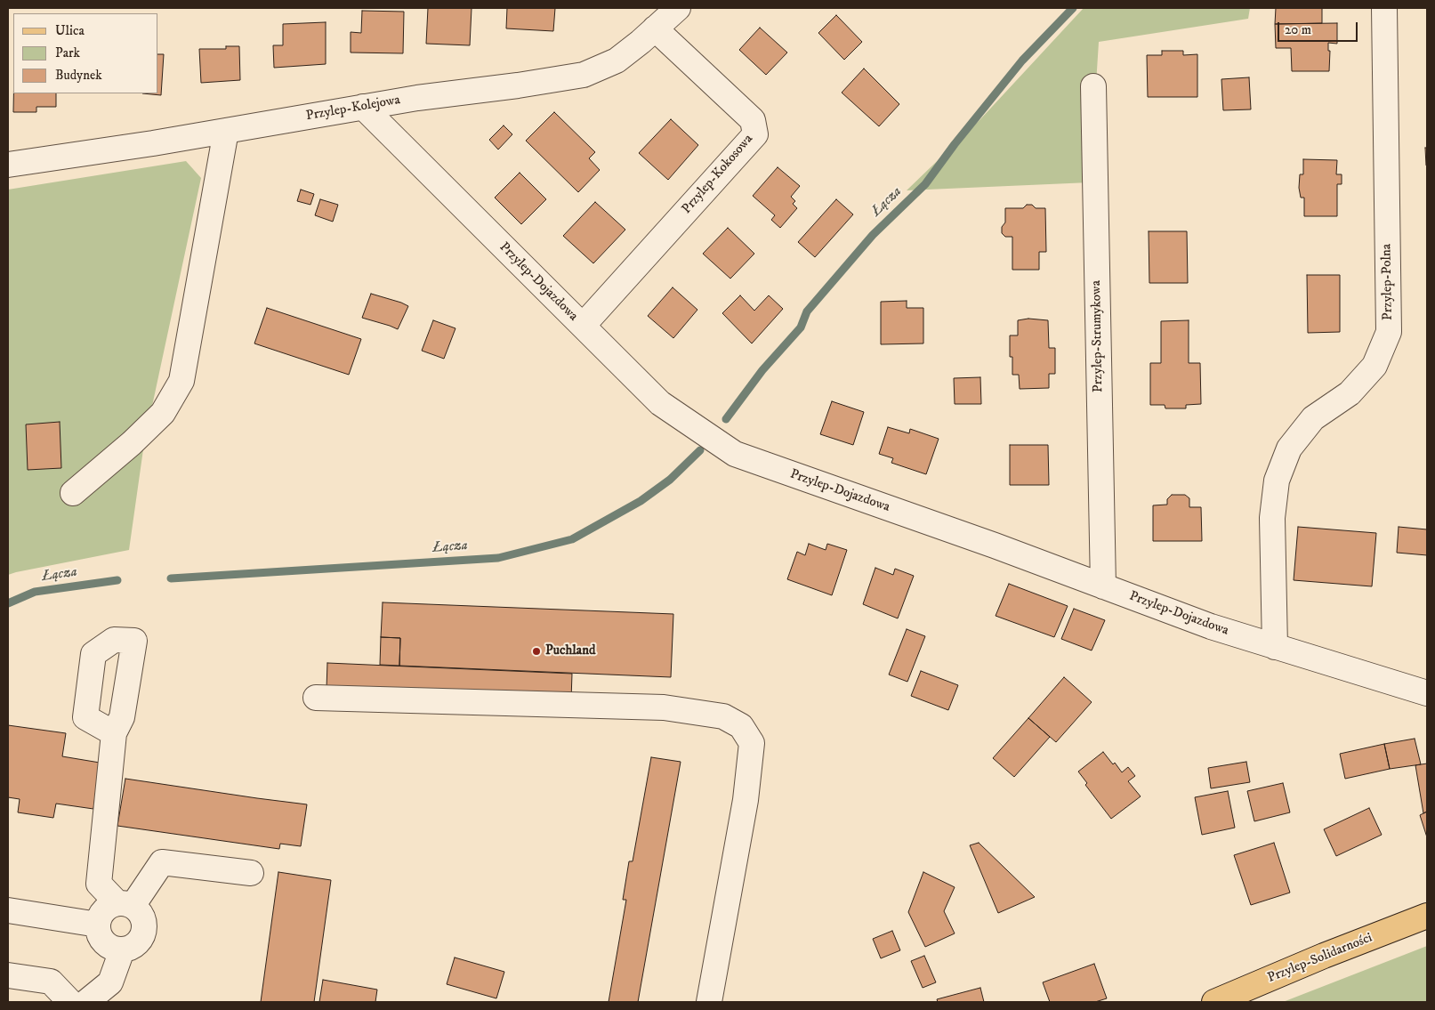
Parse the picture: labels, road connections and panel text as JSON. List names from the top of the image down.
{
  "streets": {
    "main road": ["Przylep-Solidarności"],
    "street": [
      "Przylep-Kolejowa",
      "Przylep-Kokosowa",
      "Przylep-Dojazdowa",
      "Przylep-Polna",
      "Przylep-Strumykowa"
    ]
  },
  "crossings": [
    ["Przylep-Kolejowa", "Przylep-Kokosowa"],
    ["Przylep-Kolejowa", "Przylep-Dojazdowa"],
    ["Przylep-Kokosowa", "Przylep-Dojazdowa"],
    ["Przylep-Dojazdowa", "Przylep-Polna"],
    ["Przylep-Dojazdowa", "Przylep-Strumykowa"]
  ],
  "water": ["Łącza"],
  "places": ["Puchland"],
  "legend": ["Ulica", "Park", "Budynek"],
  "scale_bar": "20 m"
}
